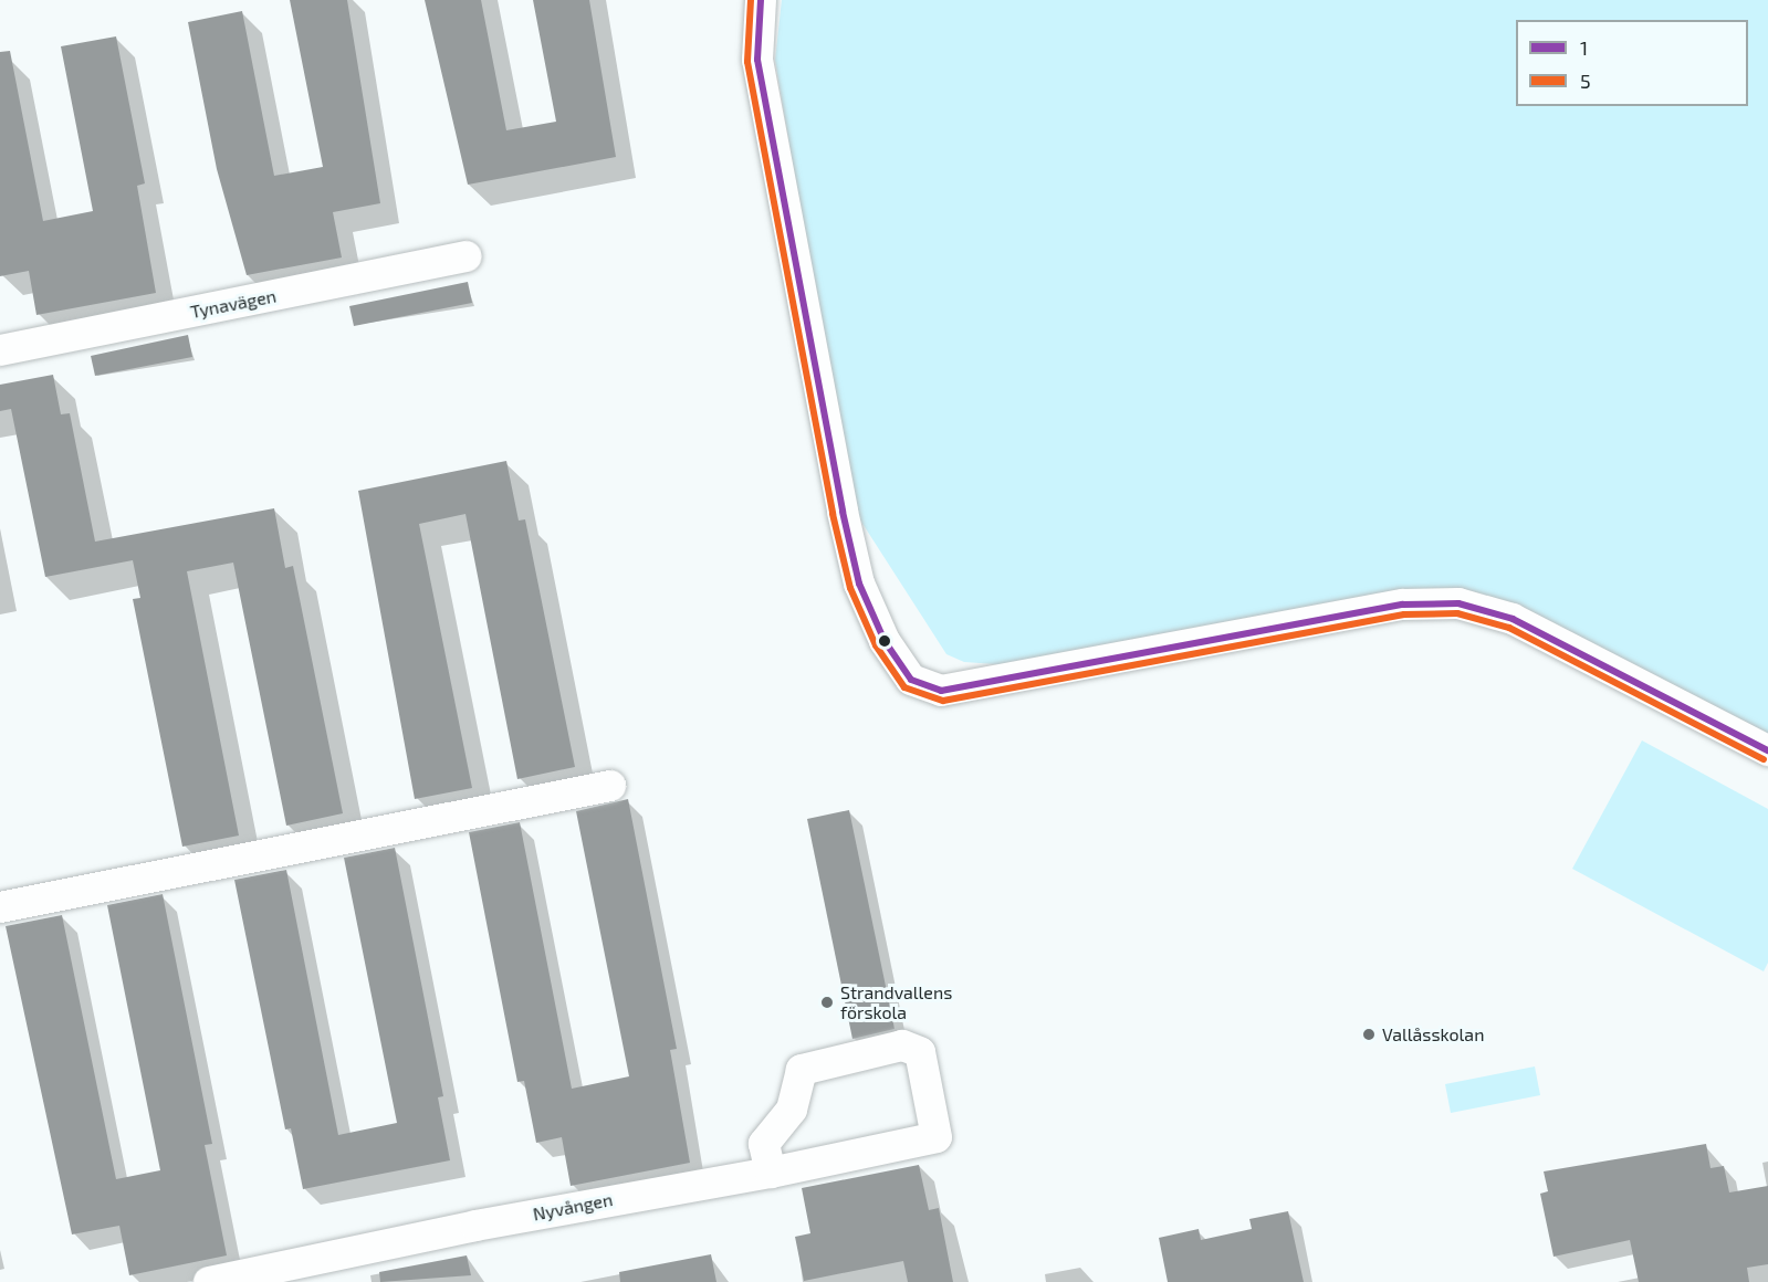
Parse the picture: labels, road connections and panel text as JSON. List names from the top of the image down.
{
  "streets": {
    "street": ["Tynavägen", "Nyvången"]
  },
  "places": ["Strandvallens förskola", "Vallåsskolan"],
  "lines": ["transit line 1", "transit line 5"],
  "legend": ["1", "5"]
}
